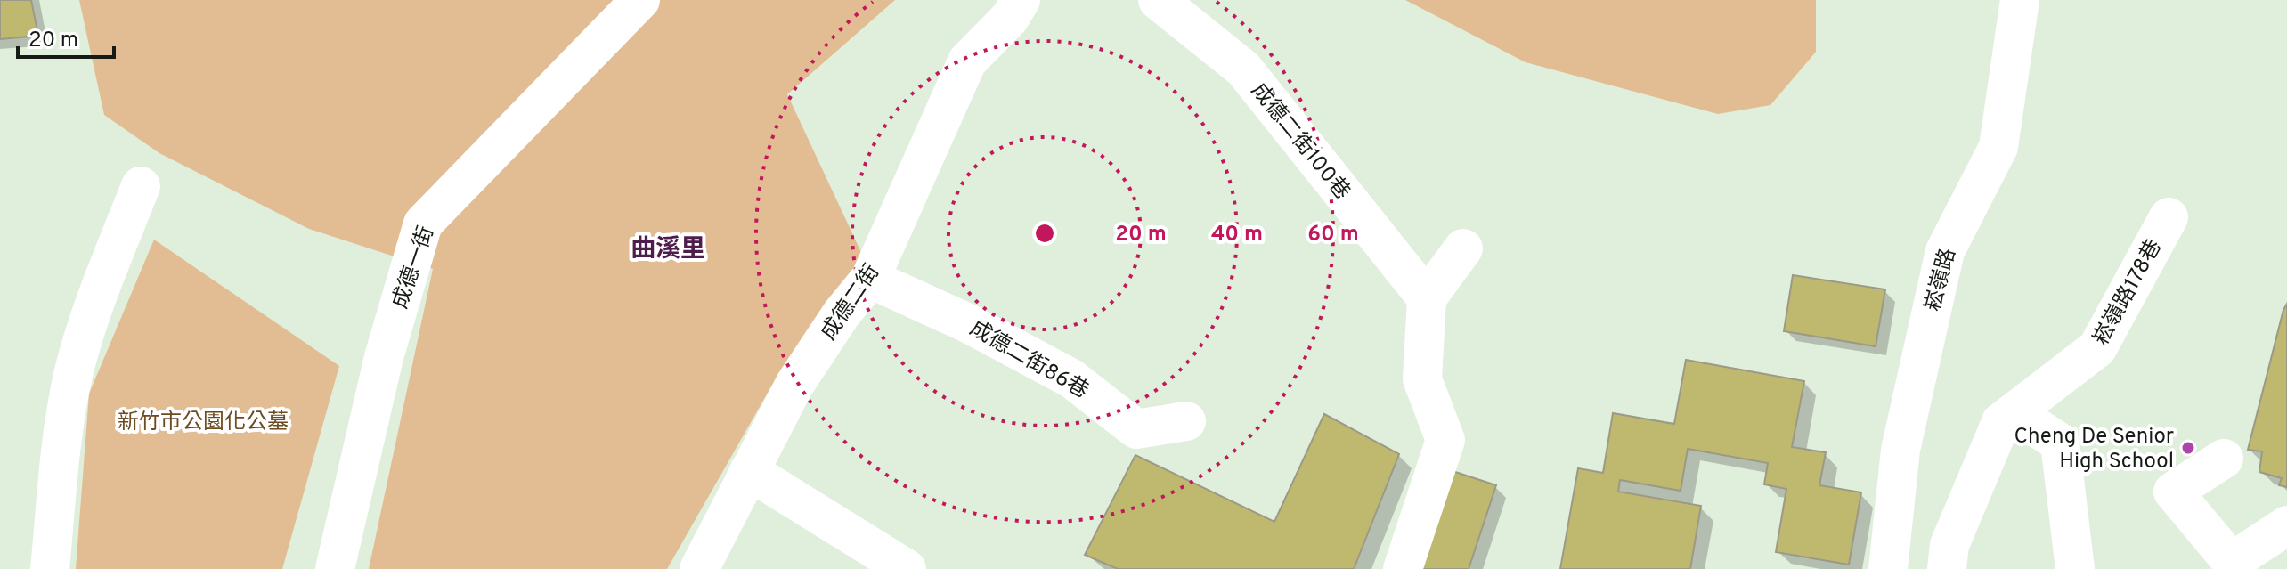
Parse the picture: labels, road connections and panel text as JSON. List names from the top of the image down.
{
  "streets": {
    "street": [
      "成德二街100巷",
      "成德一街",
      "崧嶺路",
      "崧嶺路178巷",
      "成德二街",
      "成德二街86巷"
    ]
  },
  "crossings": [
    ["成德二街", "成德二街86巷"]
  ],
  "districts": ["曲溪里"],
  "parks": ["新竹市公園化公墓"],
  "places": ["Cheng De Senior High School"],
  "scale_bar": "20 m",
  "rings": ["20 m", "40 m", "60 m"]
}
